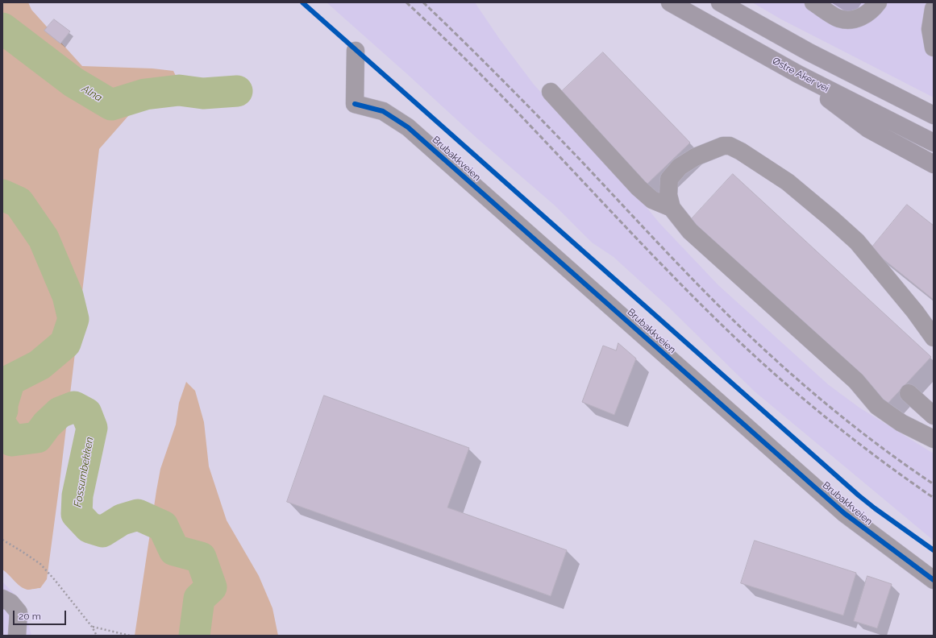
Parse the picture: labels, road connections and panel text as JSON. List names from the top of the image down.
{
  "streets": {
    "highway": ["Østre Aker vei"],
    "street": ["Brubakkveien"]
  },
  "water": ["Alna", "Fossumbekken"],
  "scale_bar": "20 m"
}
